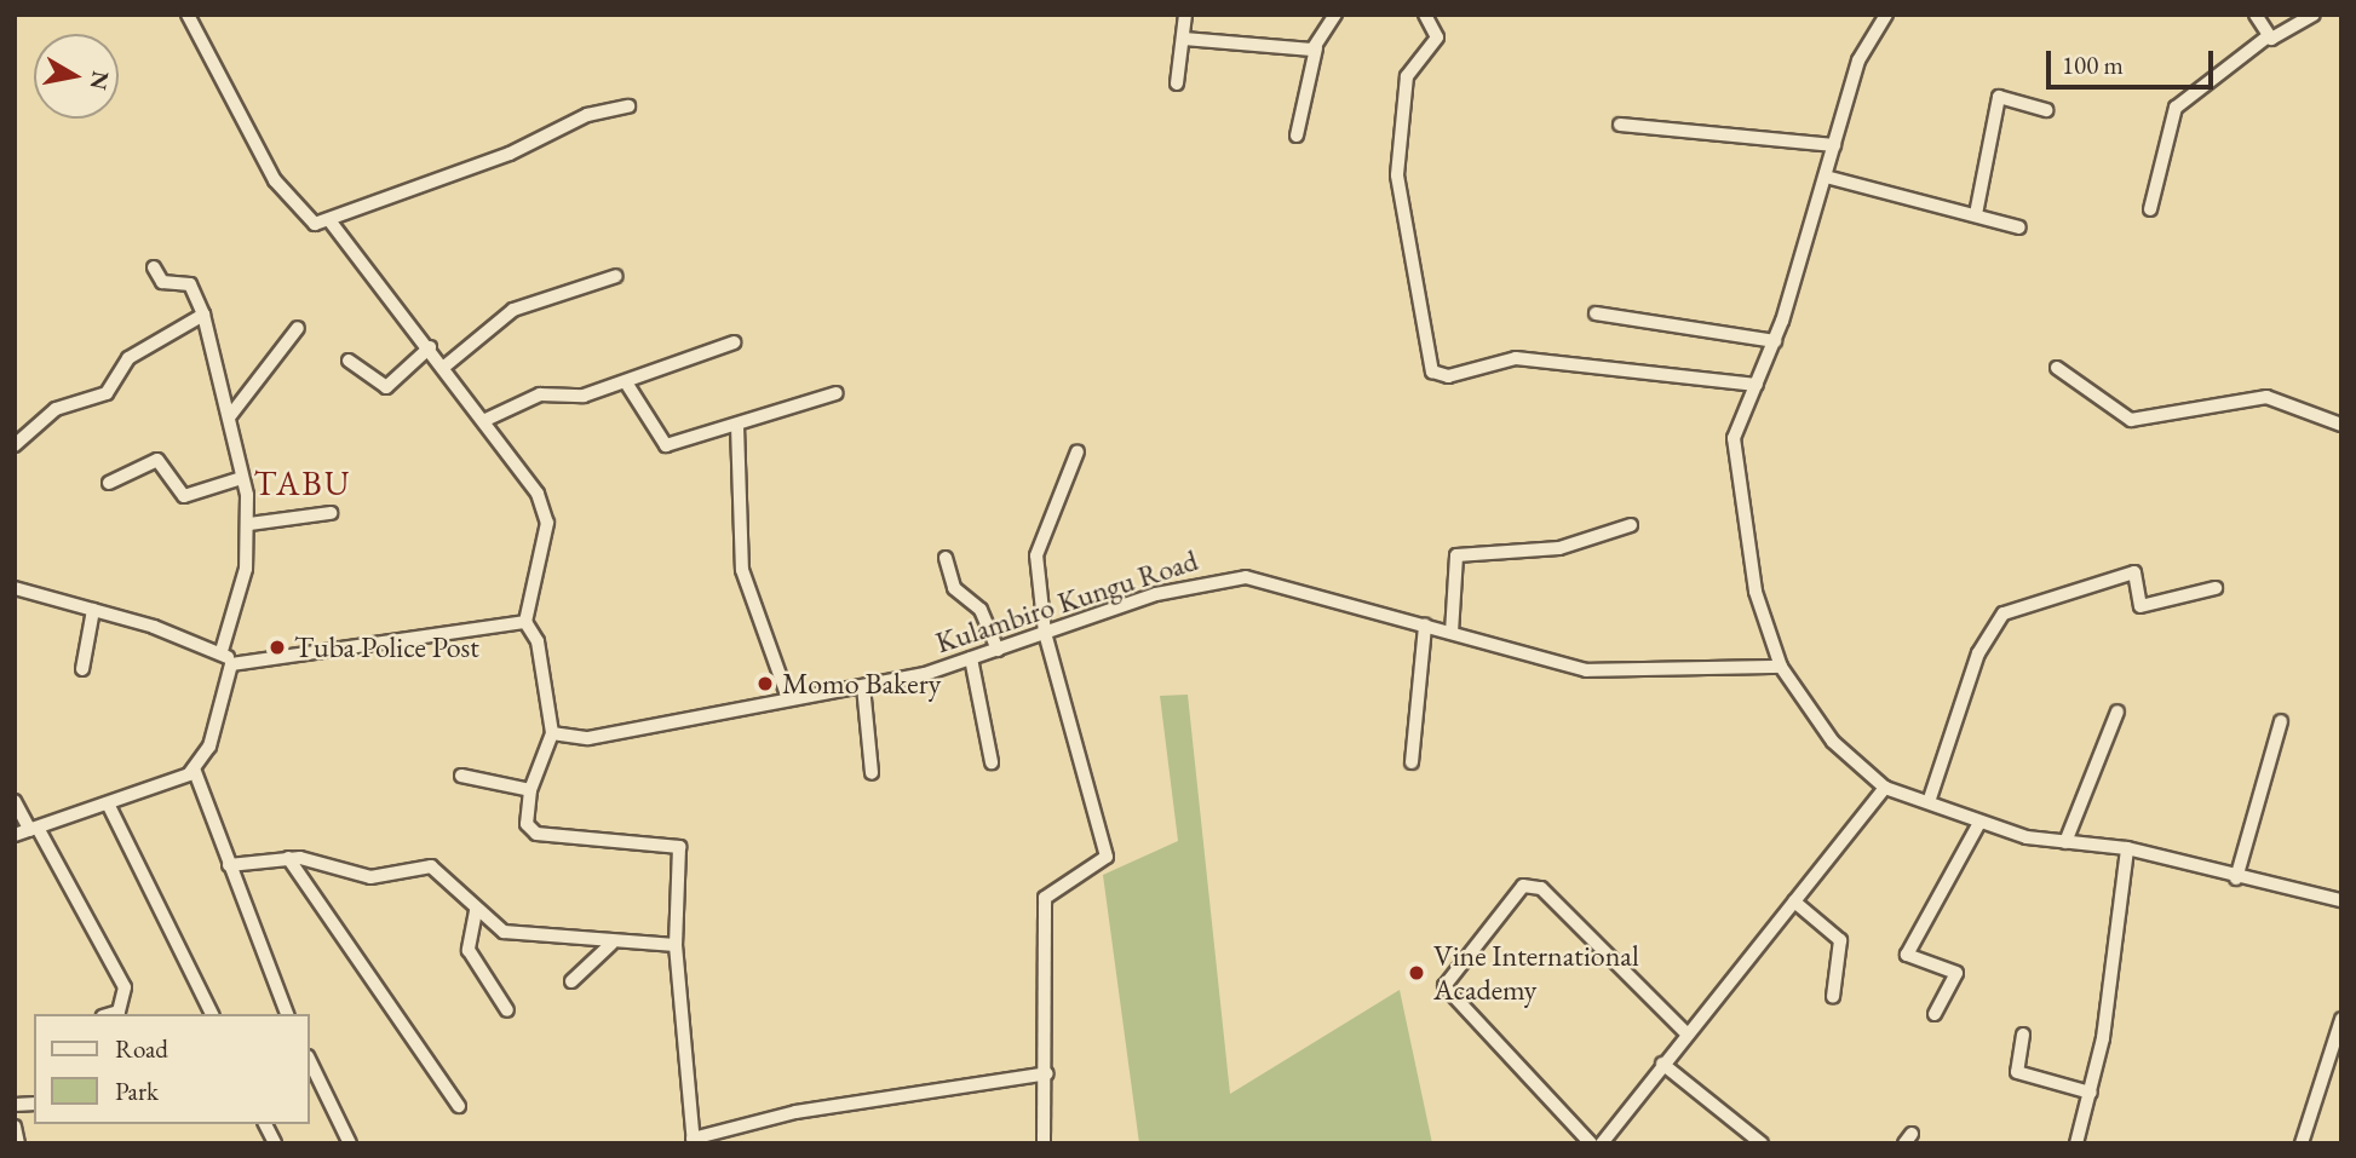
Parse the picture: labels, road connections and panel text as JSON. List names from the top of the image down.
{
  "streets": {
    "street": ["Kulambiro Kungu Road"]
  },
  "districts": ["TABU"],
  "places": ["Tuba Police Post", "Momo Bakery", "Vine International Academy"],
  "legend": ["Road", "Park"],
  "scale_bar": "100 m",
  "north": "right"
}
